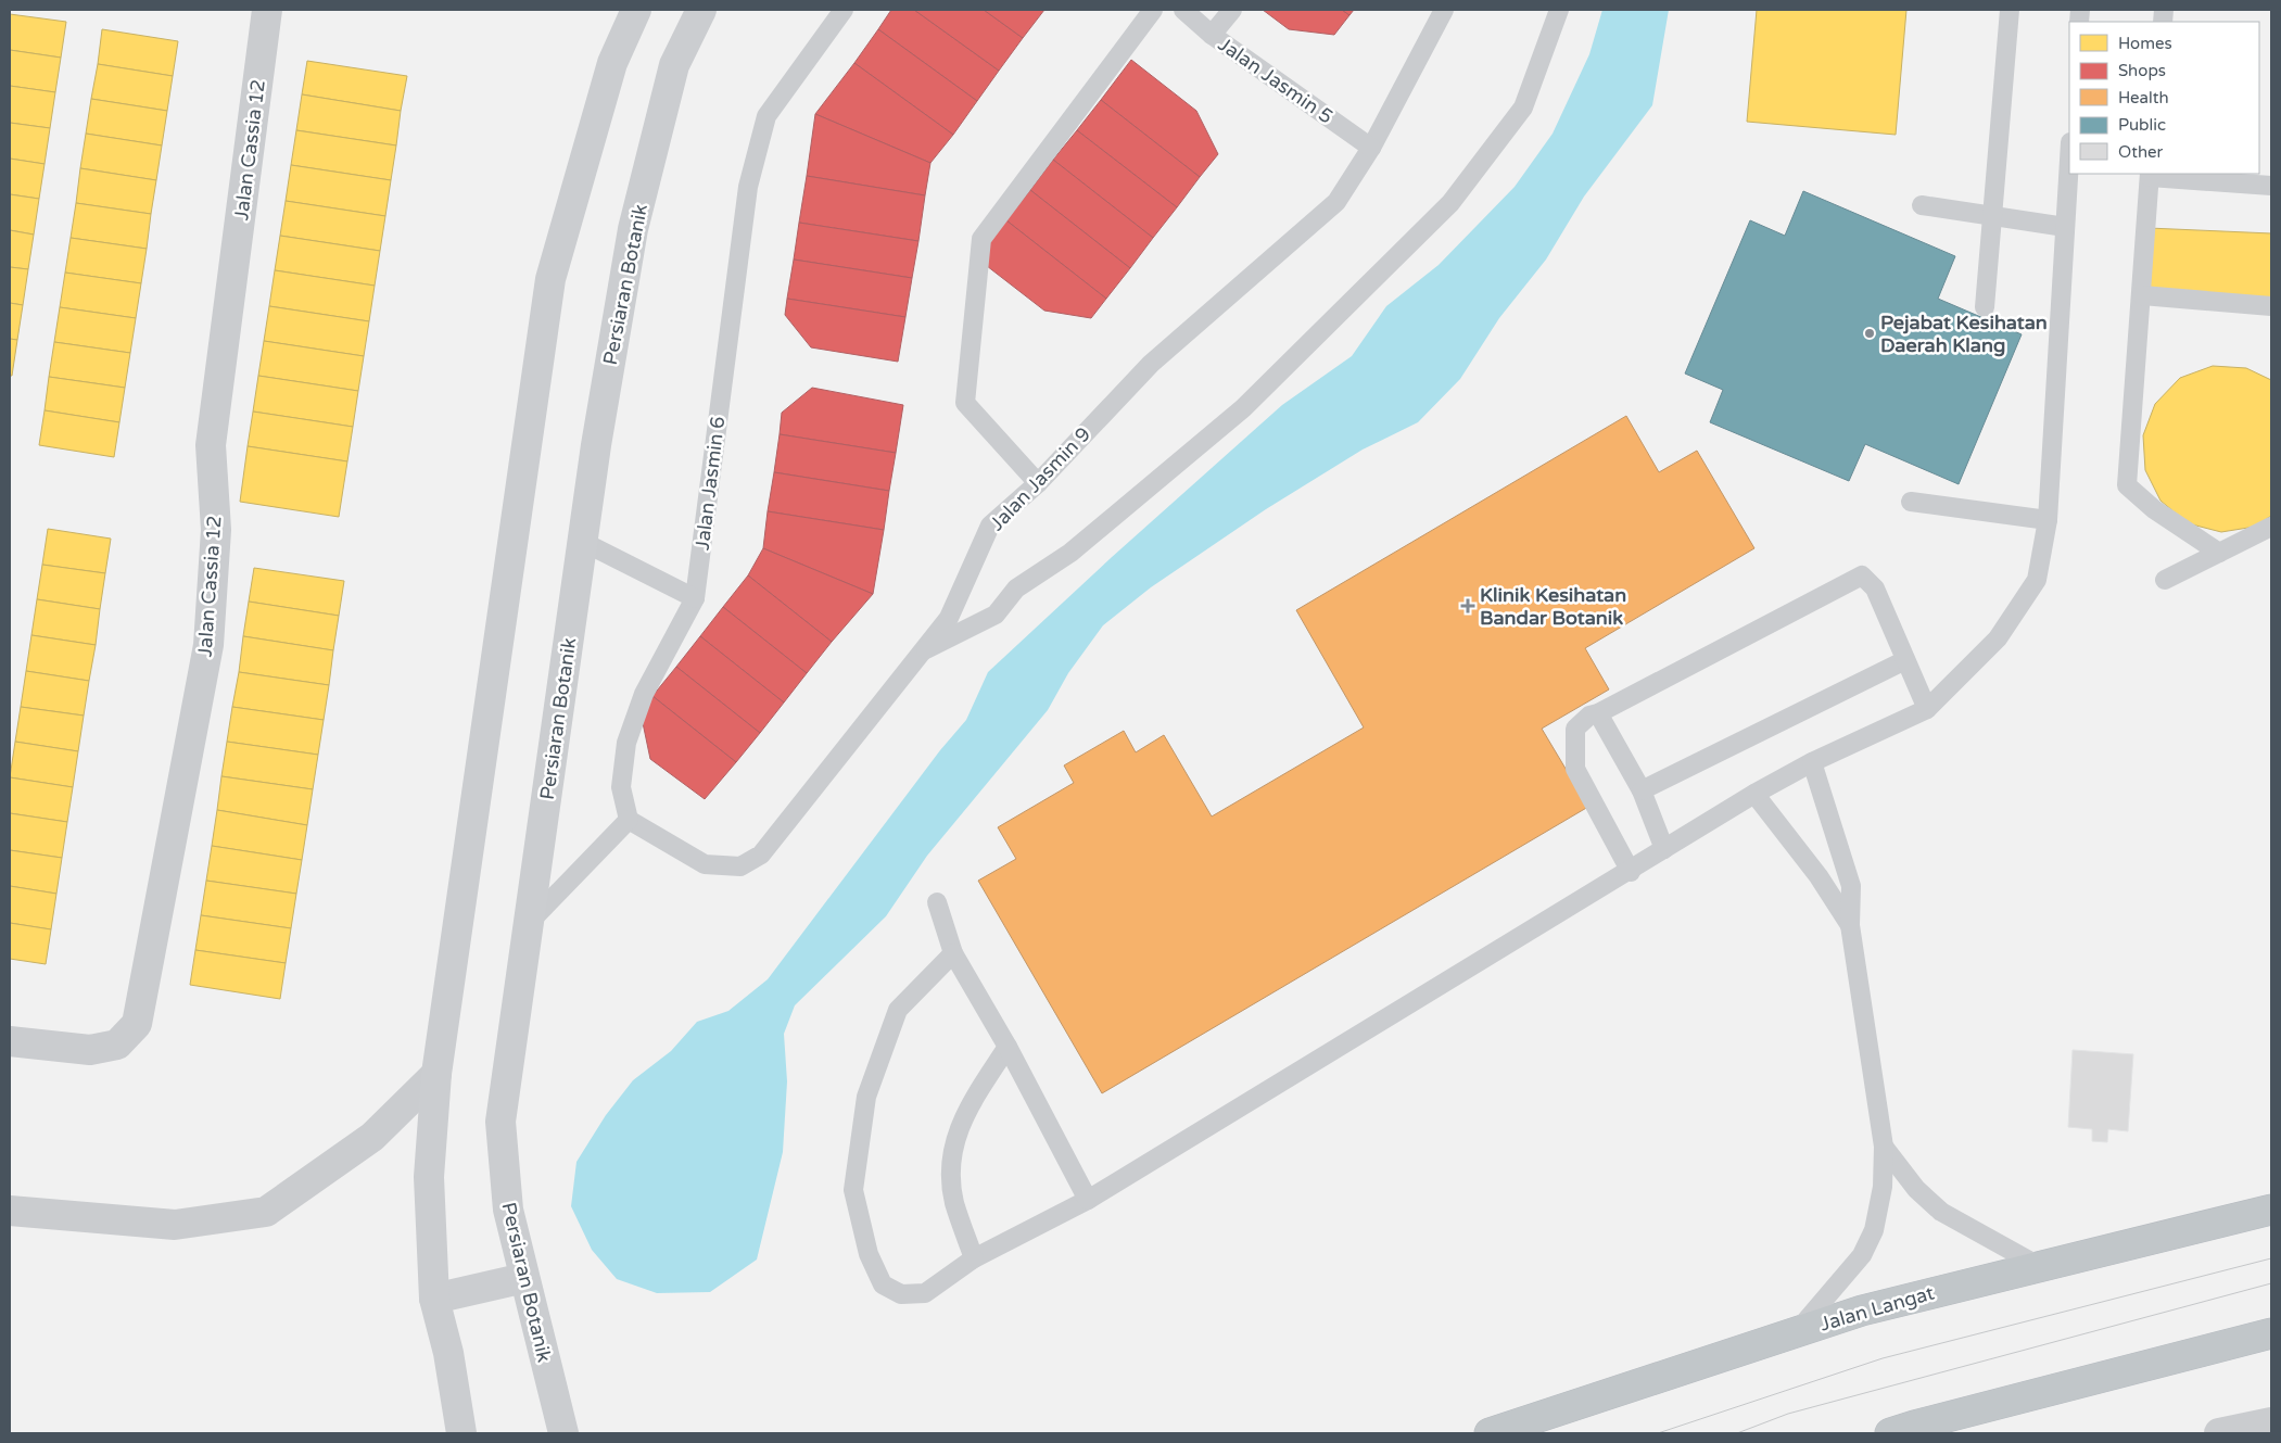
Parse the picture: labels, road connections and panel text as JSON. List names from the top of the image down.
{
  "streets": {
    "highway": ["Jalan Langat"],
    "main road": ["Persiaran Botanik"],
    "street": ["Jalan Cassia 12"],
    "lane": ["Jalan Jasmin 5", "Jalan Jasmin 9", "Jalan Jasmin 6"]
  },
  "crossings": [
    ["Jalan Jasmin 5", "Jalan Jasmin 9"],
    ["Jalan Jasmin 9", "Jalan Jasmin 6"]
  ],
  "places": {
    "other": ["Pejabat Kesihatan Daerah Klang"],
    "health": ["Klinik Kesihatan Bandar Botanik"]
  },
  "legend": [
    "Homes",
    "Shops",
    "Health",
    "Public",
    "Other"
  ]
}
